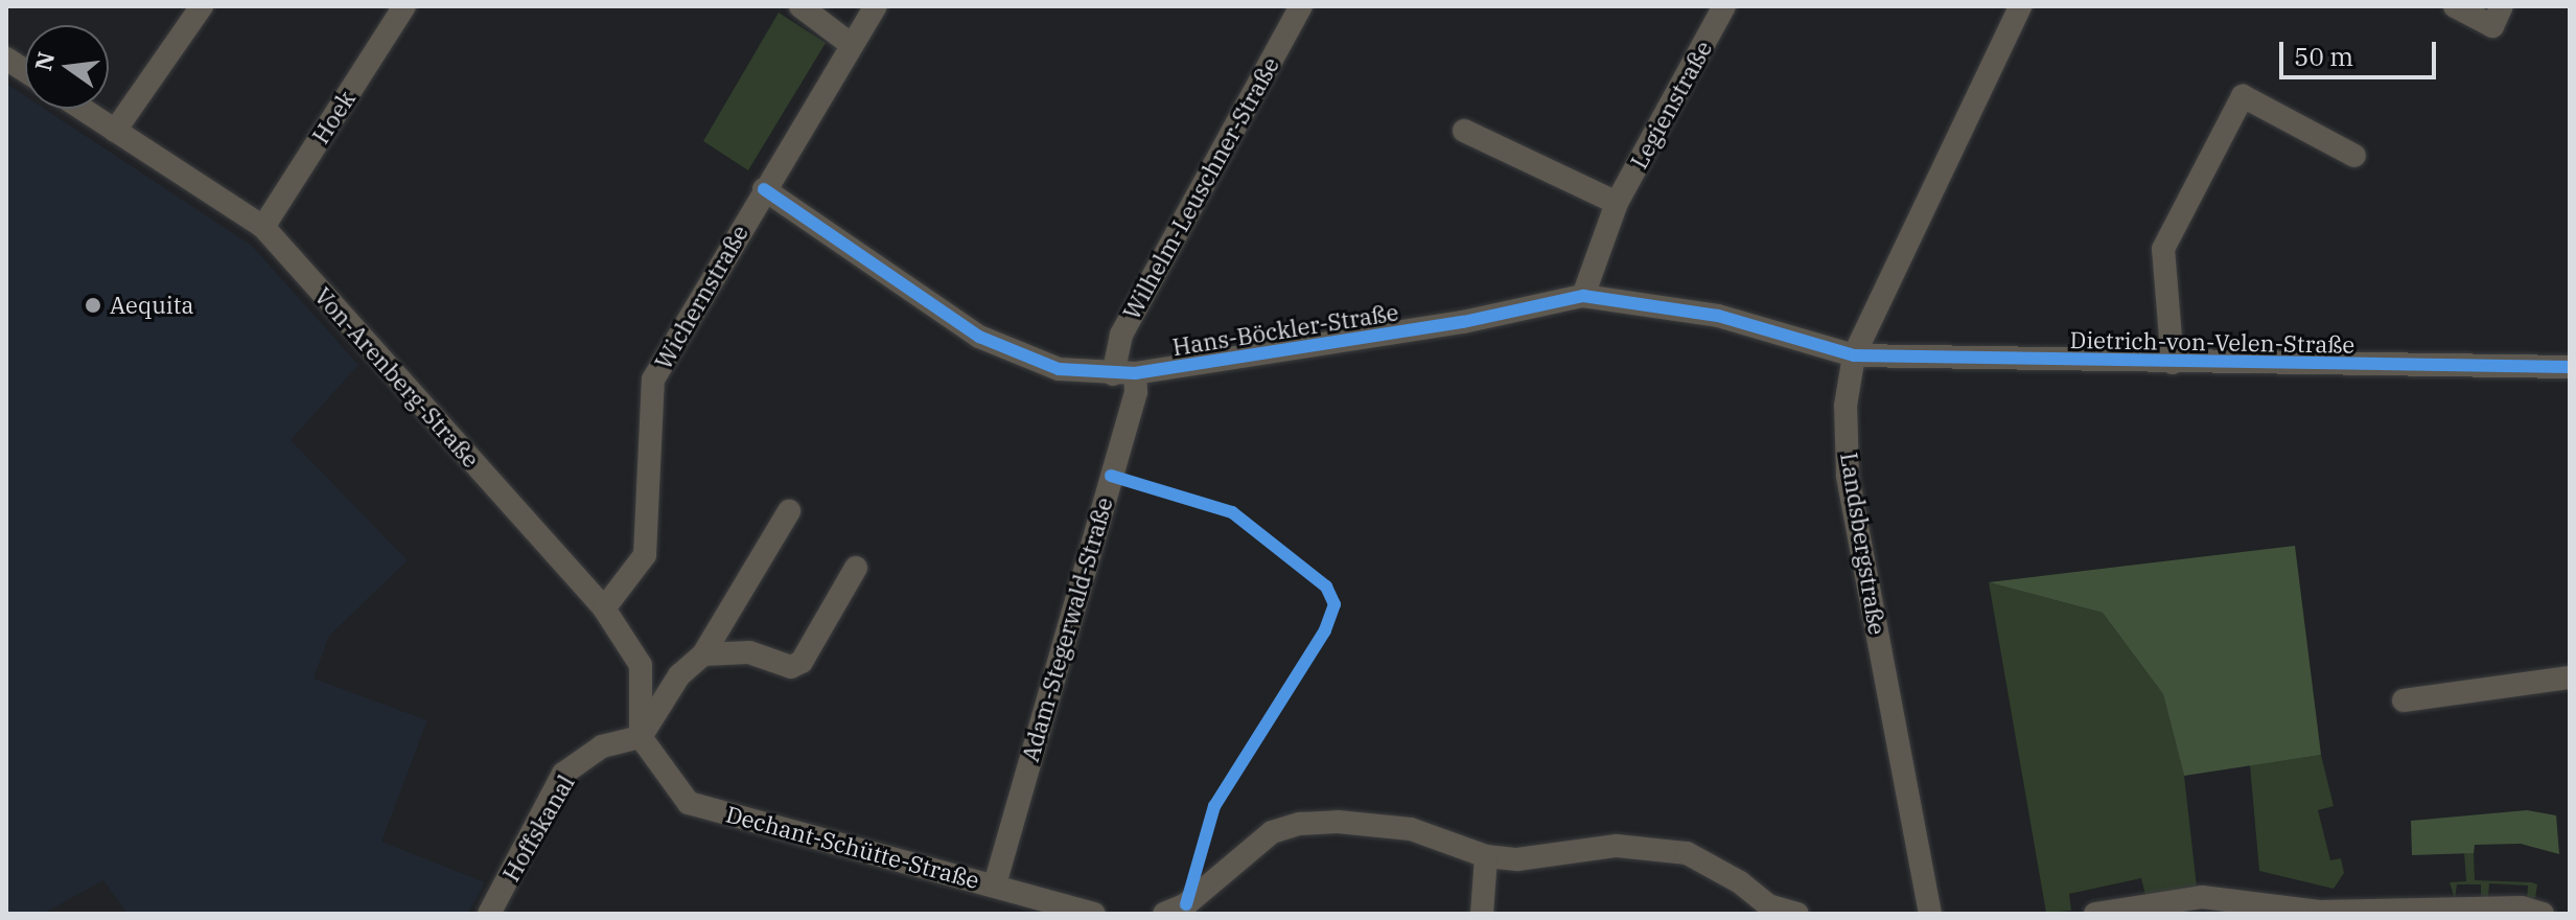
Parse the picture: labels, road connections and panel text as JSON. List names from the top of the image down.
{
  "streets": {
    "street": [
      "Legienstraße",
      "Hoek",
      "Wilhelm-Leuschner-Straße",
      "Wichernstraße",
      "Hans-Böckler-Straße",
      "Dietrich-von-Velen-Straße",
      "Von-Arenberg-Straße",
      "Landsbergstraße",
      "Adam-Stegerwald-Straße",
      "Hoffskanal",
      "Dechant-Schütte-Straße"
    ]
  },
  "crossings": [
    ["Legienstraße", "Hans-Böckler-Straße"],
    ["Hoek", "Von-Arenberg-Straße"],
    ["Wilhelm-Leuschner-Straße", "Hans-Böckler-Straße"],
    ["Wilhelm-Leuschner-Straße", "Adam-Stegerwald-Straße"],
    ["Wichernstraße", "Hans-Böckler-Straße"],
    ["Wichernstraße", "Von-Arenberg-Straße"],
    ["Hans-Böckler-Straße", "Dietrich-von-Velen-Straße"],
    ["Hans-Böckler-Straße", "Landsbergstraße"],
    ["Hans-Böckler-Straße", "Adam-Stegerwald-Straße"],
    ["Dietrich-von-Velen-Straße", "Landsbergstraße"],
    ["Von-Arenberg-Straße", "Hoffskanal"],
    ["Von-Arenberg-Straße", "Dechant-Schütte-Straße"],
    ["Adam-Stegerwald-Straße", "Dechant-Schütte-Straße"],
    ["Hoffskanal", "Dechant-Schütte-Straße"]
  ],
  "places": ["Aequita"],
  "scale_bar": "50 m",
  "north": "left"
}
